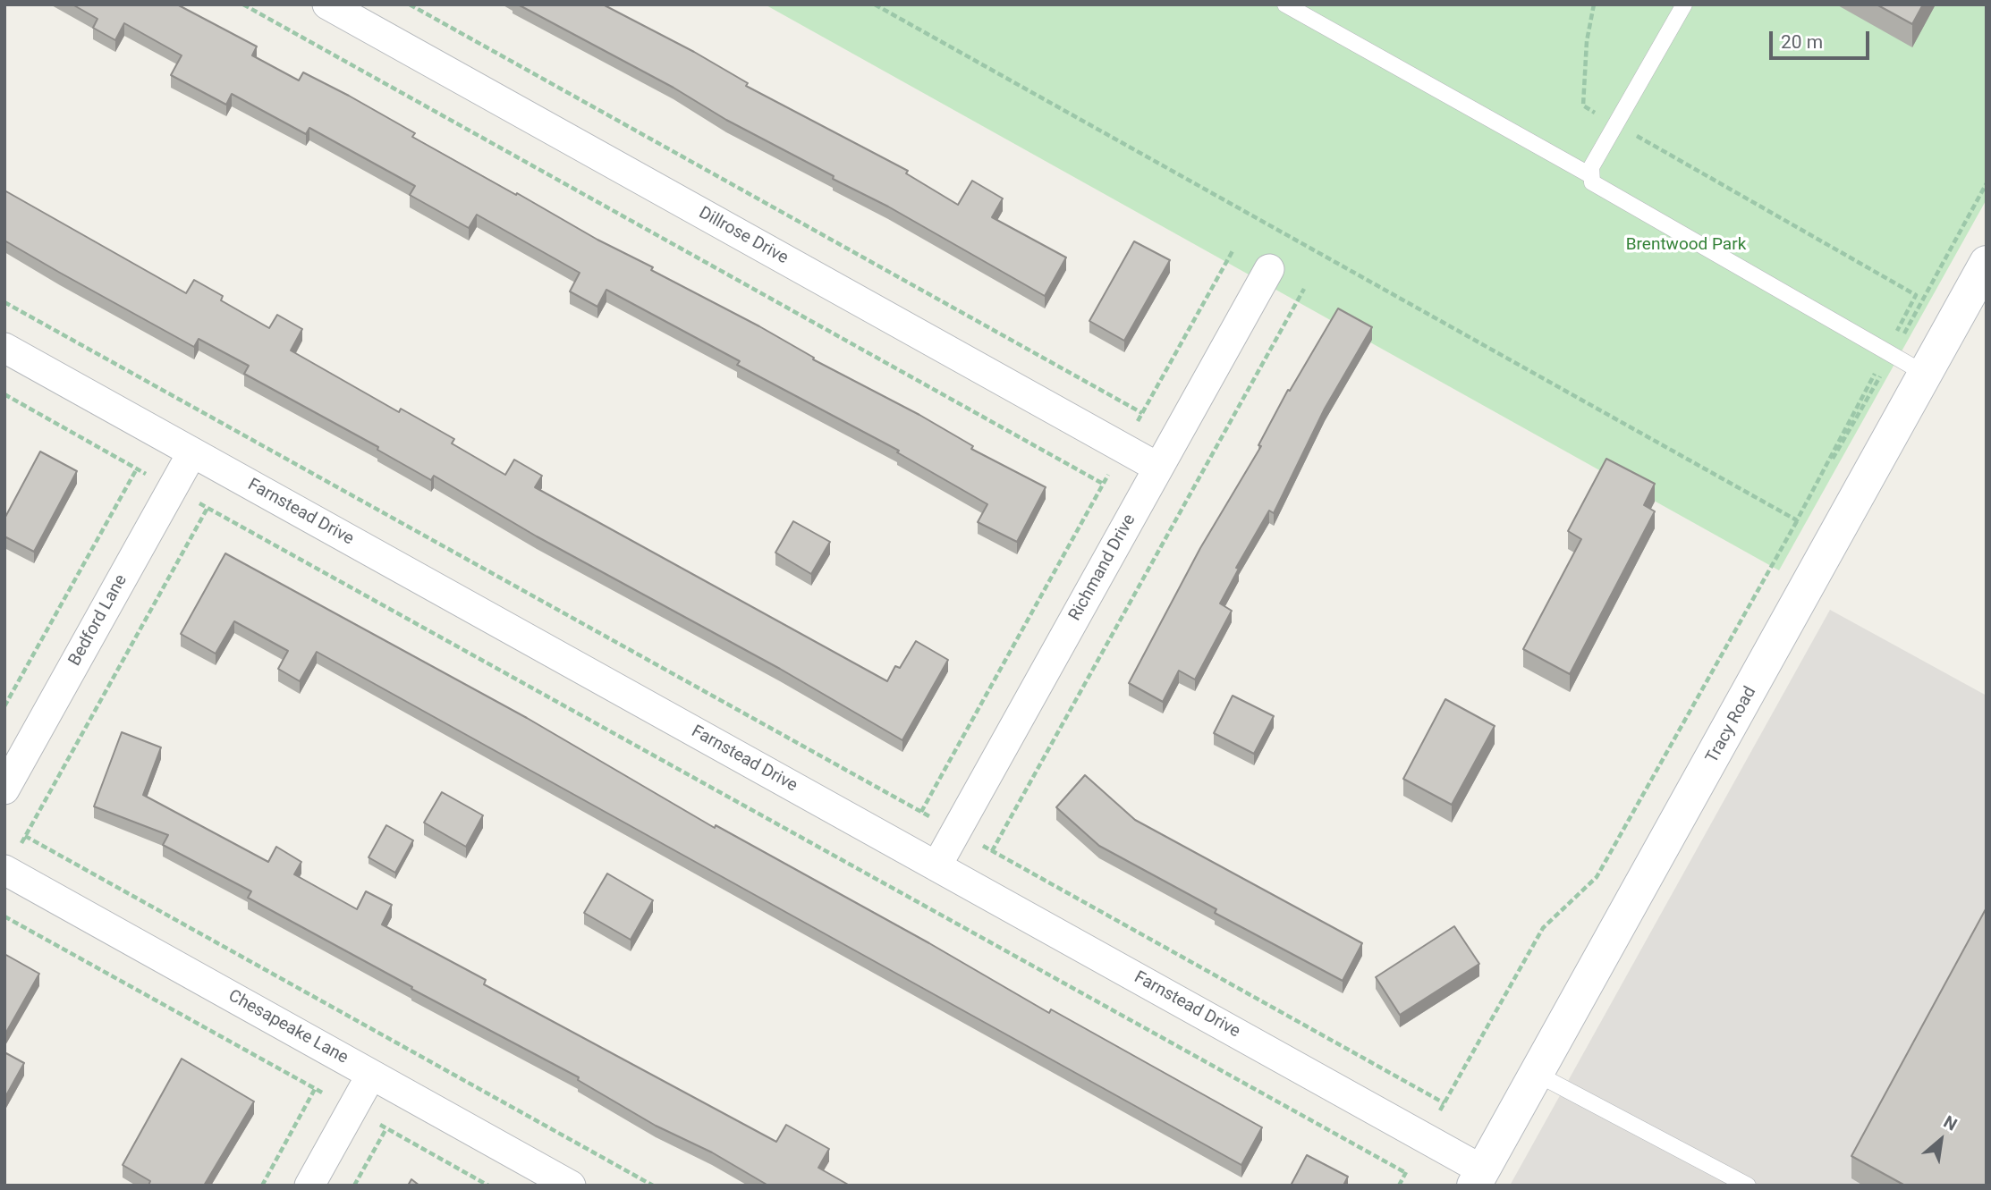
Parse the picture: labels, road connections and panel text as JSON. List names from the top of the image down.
{
  "streets": {
    "street": [
      "Dillrose Drive",
      "Farnstead Drive",
      "Richmand Drive",
      "Bedford Lane",
      "Tracy Road",
      "Chesapeake Lane"
    ]
  },
  "crossings": [
    ["Dillrose Drive", "Richmand Drive"],
    ["Farnstead Drive", "Richmand Drive"],
    ["Farnstead Drive", "Bedford Lane"],
    ["Farnstead Drive", "Tracy Road"]
  ],
  "parks": ["Brentwood Park"],
  "scale_bar": "20 m",
  "north": "top right"
}
